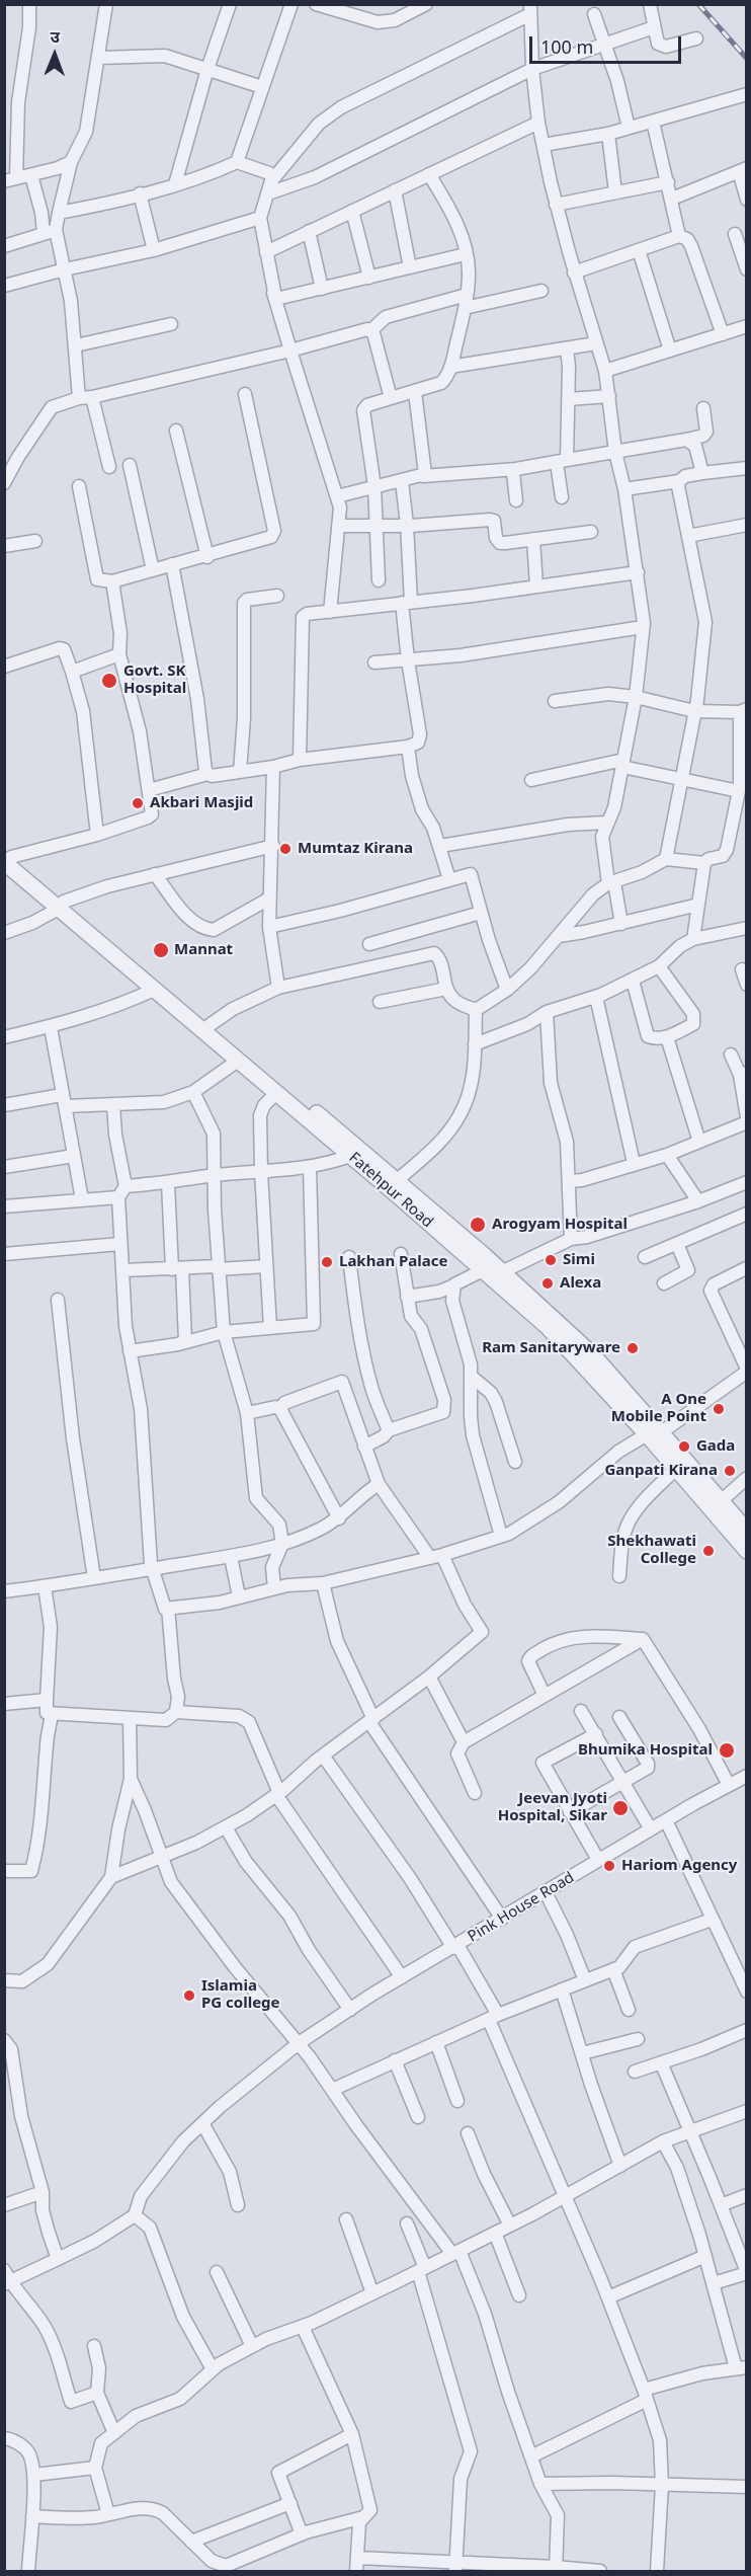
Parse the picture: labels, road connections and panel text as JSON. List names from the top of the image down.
{
  "streets": {
    "street": ["Fatehpur Road", "Pink House Road"]
  },
  "places": [
    "Govt. SK Hospital",
    "Akbari Masjid",
    "Mumtaz Kirana",
    "Mannat",
    "Arogyam Hospital",
    "Simi",
    "Lakhan Palace",
    "Alexa",
    "Ram Sanitaryware",
    "A One Mobile Point",
    "Gada",
    "Ganpati Kirana",
    "Shekhawati College",
    "Bhumika Hospital",
    "Jeevan Jyoti Hospital, Sikar",
    "Hariom Agency",
    "Islamia PG college"
  ],
  "scale_bar": "100 m",
  "north": "top"
}
